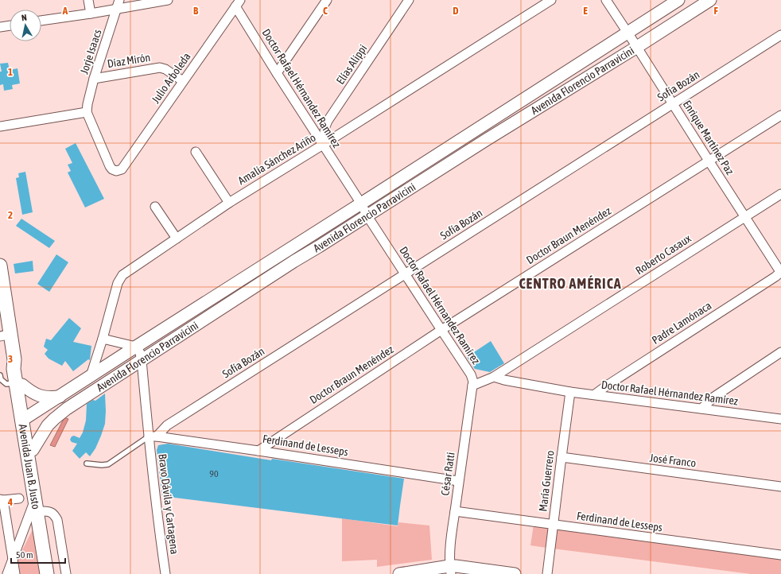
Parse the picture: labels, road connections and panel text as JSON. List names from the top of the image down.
{
  "streets": {
    "main road": ["Avenida Florencio Parravicini", "Avenida Juan B. Justo"],
    "street": [
      "Jorje Isaacs",
      "Díaz Mirón",
      "Elías Alippi",
      "Julio Arboleda",
      "Sofía Bozán",
      "Doctor Rafael Hérnandez Ramírez",
      "Enrique Martínez Paz",
      "Amalia Sánchez Ariño",
      "Doctor Braun Menéndez",
      "Roberto Casaux",
      "Padre Lamónaca",
      "Ferdinand de Lesseps",
      "José Franco",
      "César Ratti",
      "María Guerrero",
      "Bravo Dávila y Cartagena"
    ]
  },
  "crossings": [
    ["Jorje Isaacs", "Díaz Mirón"],
    ["Jorje Isaacs", "Julio Arboleda"],
    ["Díaz Mirón", "Julio Arboleda"],
    ["Elías Alippi", "Doctor Rafael Hérnandez Ramírez"],
    ["Elías Alippi", "Amalia Sánchez Ariño"],
    ["Julio Arboleda", "Doctor Rafael Hérnandez Ramírez"],
    ["Avenida Florencio Parravicini", "Doctor Rafael Hérnandez Ramírez"],
    ["Avenida Florencio Parravicini", "Enrique Martínez Paz"],
    ["Avenida Florencio Parravicini", "Amalia Sánchez Ariño"],
    ["Avenida Florencio Parravicini", "Avenida Juan B. Justo"],
    ["Avenida Florencio Parravicini", "Bravo Dávila y Cartagena"],
    ["Sofía Bozán", "Doctor Rafael Hérnandez Ramírez"],
    ["Sofía Bozán", "Enrique Martínez Paz"],
    ["Sofía Bozán", "Ferdinand de Lesseps"],
    ["Sofía Bozán", "Bravo Dávila y Cartagena"],
    ["Doctor Rafael Hérnandez Ramírez", "Amalia Sánchez Ariño"],
    ["Doctor Rafael Hérnandez Ramírez", "Doctor Braun Menéndez"],
    ["Doctor Rafael Hérnandez Ramírez", "Roberto Casaux"],
    ["Doctor Rafael Hérnandez Ramírez", "Padre Lamónaca"],
    ["Doctor Rafael Hérnandez Ramírez", "César Ratti"],
    ["Doctor Rafael Hérnandez Ramírez", "María Guerrero"],
    ["Enrique Martínez Paz", "Doctor Braun Menéndez"],
    ["Enrique Martínez Paz", "Roberto Casaux"],
    ["Enrique Martínez Paz", "Padre Lamónaca"],
    ["Doctor Braun Menéndez", "Ferdinand de Lesseps"],
    ["Ferdinand de Lesseps", "César Ratti"],
    ["Ferdinand de Lesseps", "María Guerrero"],
    ["Ferdinand de Lesseps", "Bravo Dávila y Cartagena"],
    ["José Franco", "María Guerrero"]
  ],
  "districts": ["CENTRO AMÉRICA"],
  "house_numbers": ["90"],
  "scale_bar": "50 m",
  "north": "top",
  "grid": {
    "columns": [
      "A",
      "B",
      "C",
      "D",
      "E",
      "F"
    ],
    "rows": [
      "1",
      "2",
      "3",
      "4"
    ]
  }
}
